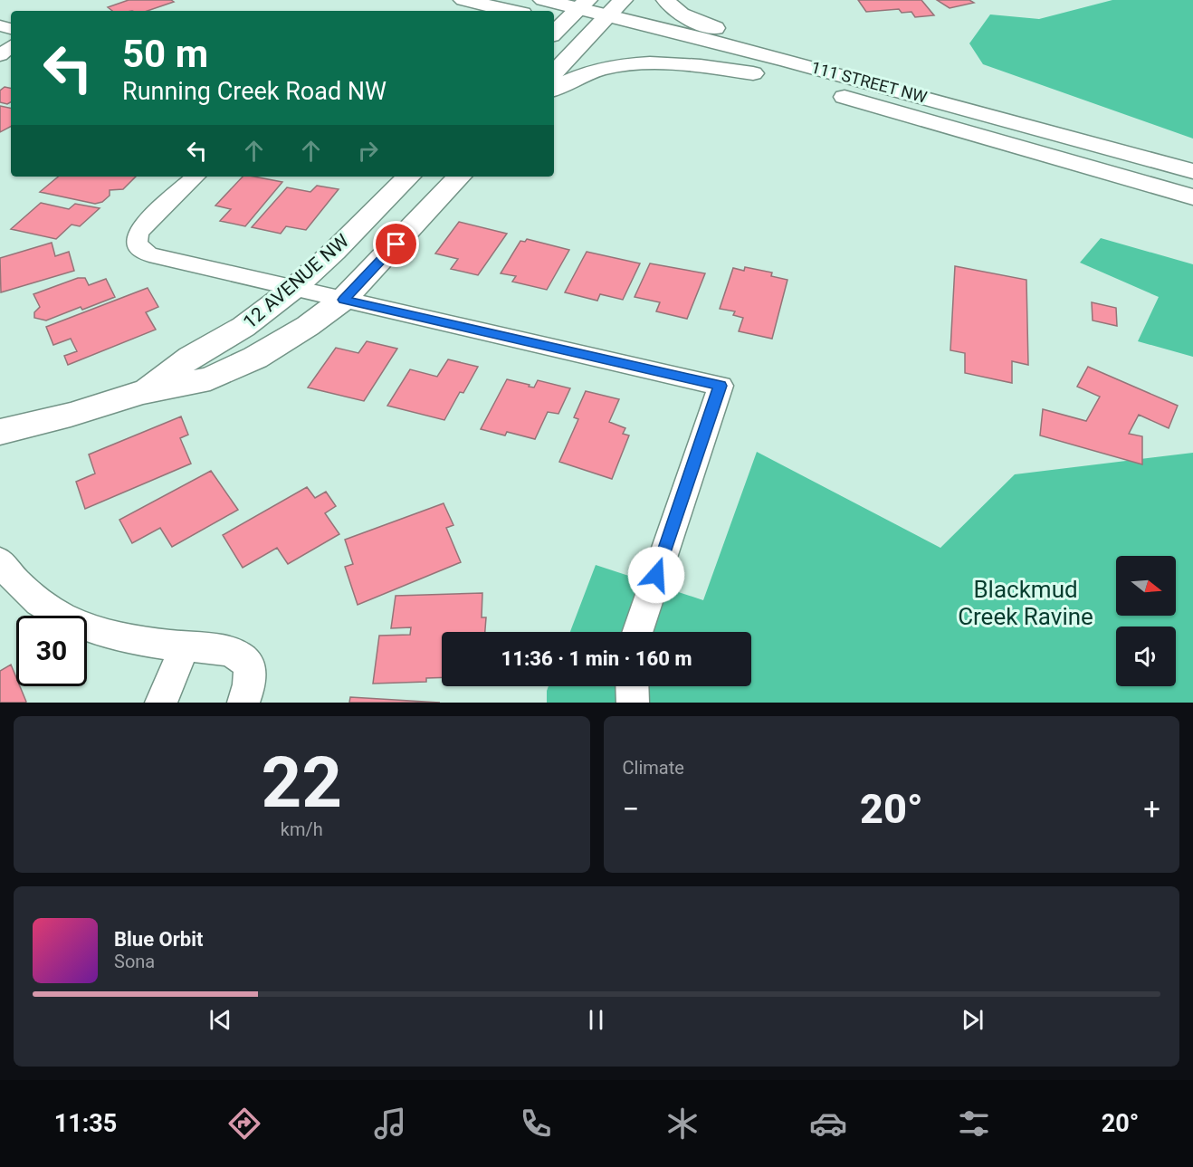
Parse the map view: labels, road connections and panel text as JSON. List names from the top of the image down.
{
  "streets": {
    "main road": ["111 STREET NW", "12 AVENUE NW"]
  },
  "parks": ["Blackmud Creek Ravine"],
  "north": "right",
  "page": {
    "turn": ["50 m", "Running Creek Road NW"],
    "limit": "30",
    "trip": "11:36 · 1 min · 160 m",
    "tile": [
      ["22", "km/h"],
      "Climate"
    ],
    "heat": ["−", "20°", "+"],
    "song": ["Blue Orbit", "Sona"],
    "tabs": ["11:35", "20°"]
  }
}
